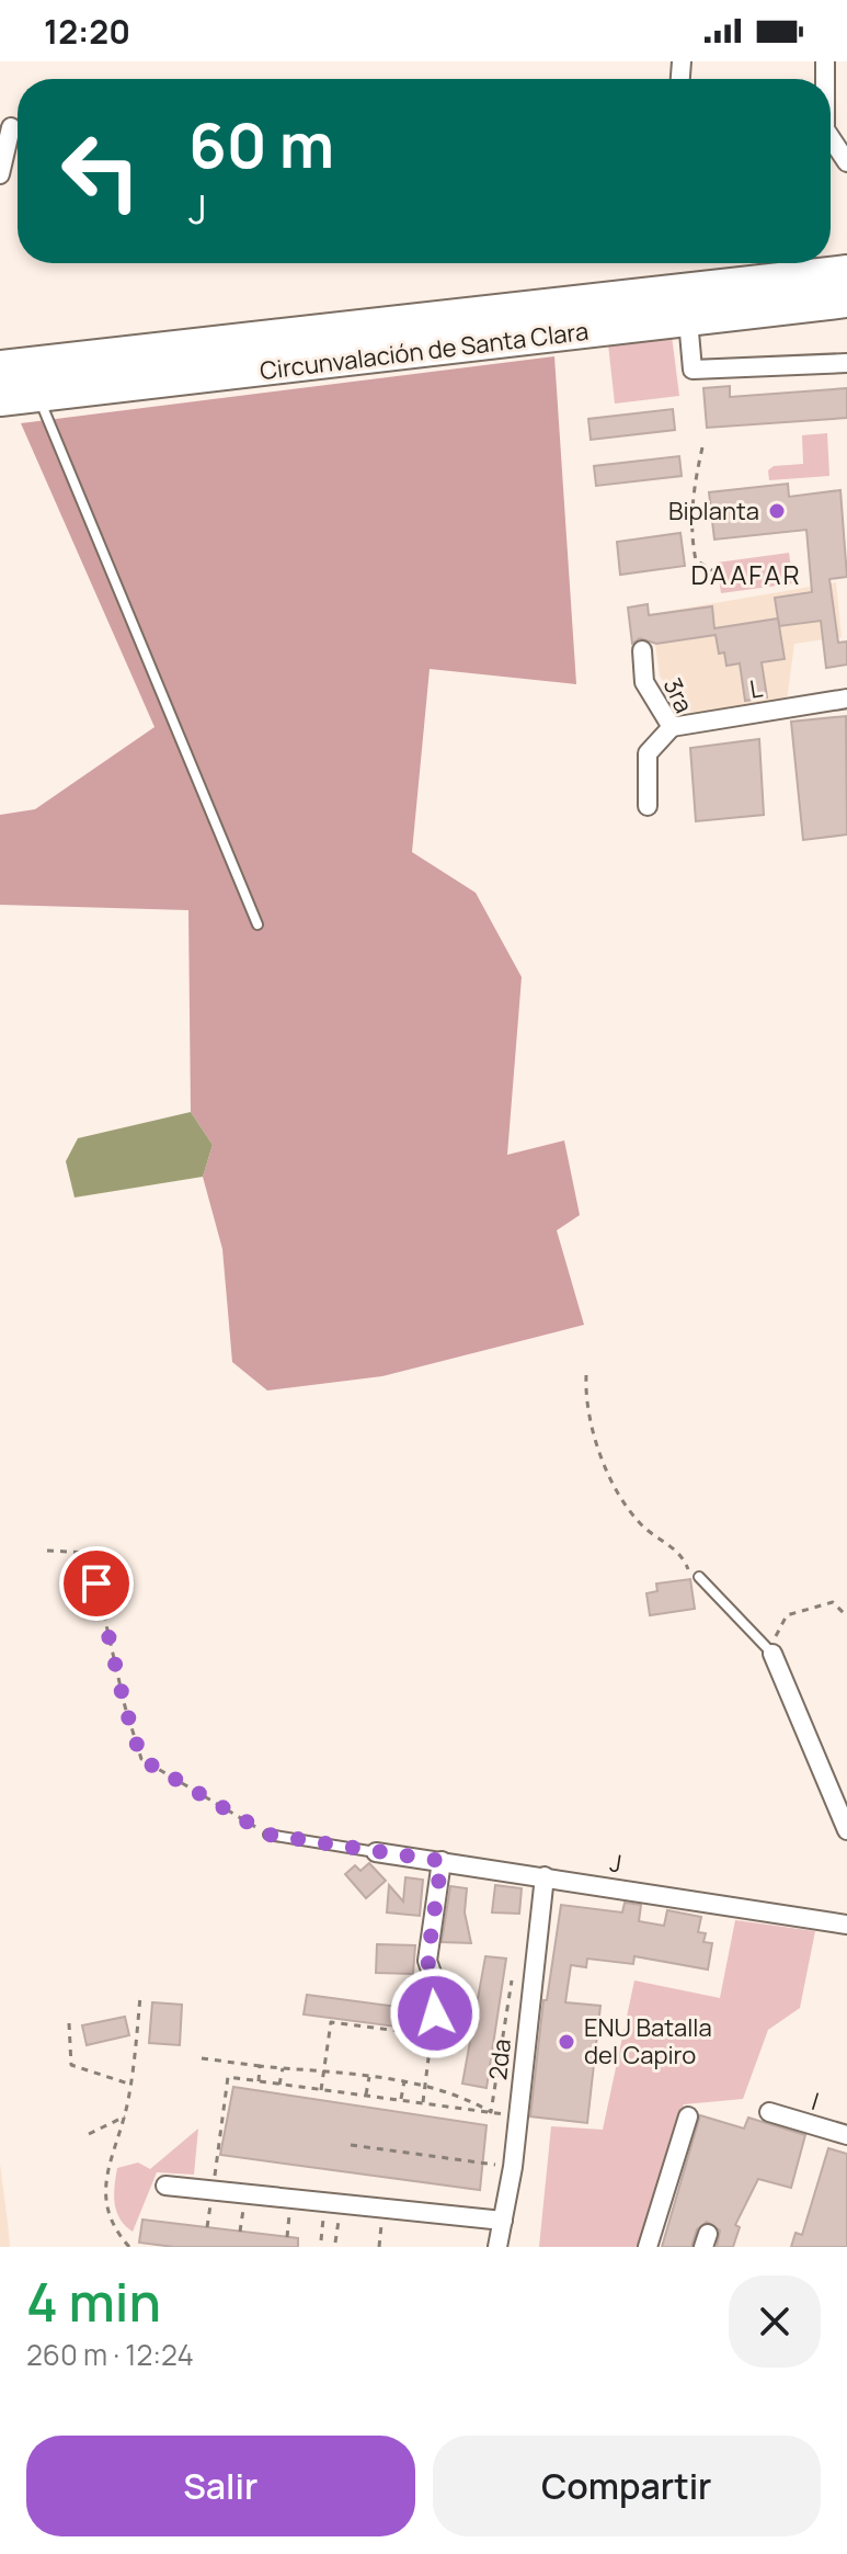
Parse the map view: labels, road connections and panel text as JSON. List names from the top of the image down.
{
  "streets": {
    "highway": ["Circunvalación de Santa Clara"],
    "street": [
      "L",
      "3ra",
      "J",
      "2da",
      "I"
    ]
  },
  "crossings": [
    ["L", "3ra"],
    ["J", "2da"]
  ],
  "districts": ["DAAFAR"],
  "places": ["Biplanta", "ENU Batalla del Capiro"],
  "page": {
    "status": "12:20",
    "turn": ["60 m", "J"],
    "heading": ["4 min", "260 m · 12:24"],
    "buttons": ["Salir", "Compartir"]
  }
}
